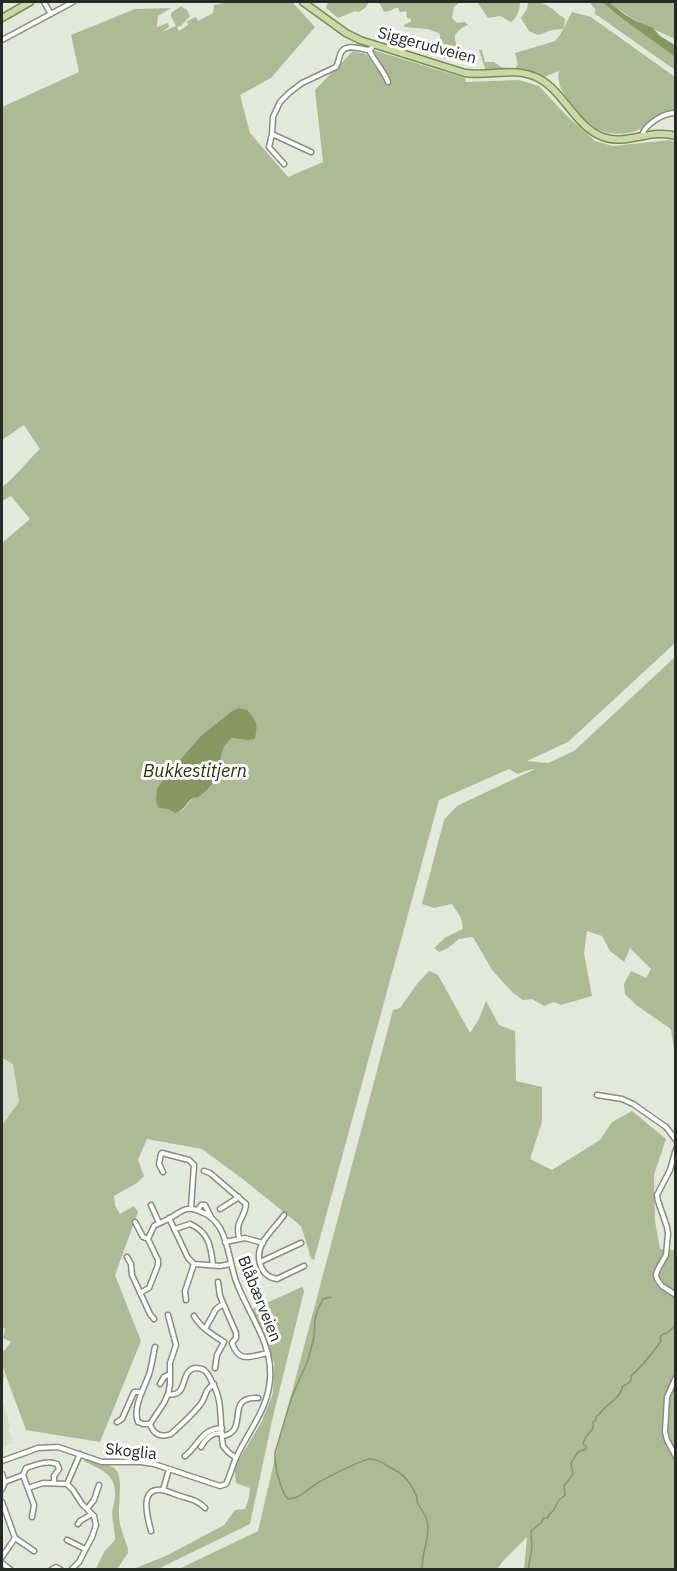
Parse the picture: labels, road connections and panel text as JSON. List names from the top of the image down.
{
  "streets": {
    "main road": ["Siggerudveien"],
    "street": ["Blåbærveien", "Skoglia"]
  },
  "crossings": [
    ["Blåbærveien", "Skoglia"]
  ],
  "water": ["Bukkestitjern"]
}
